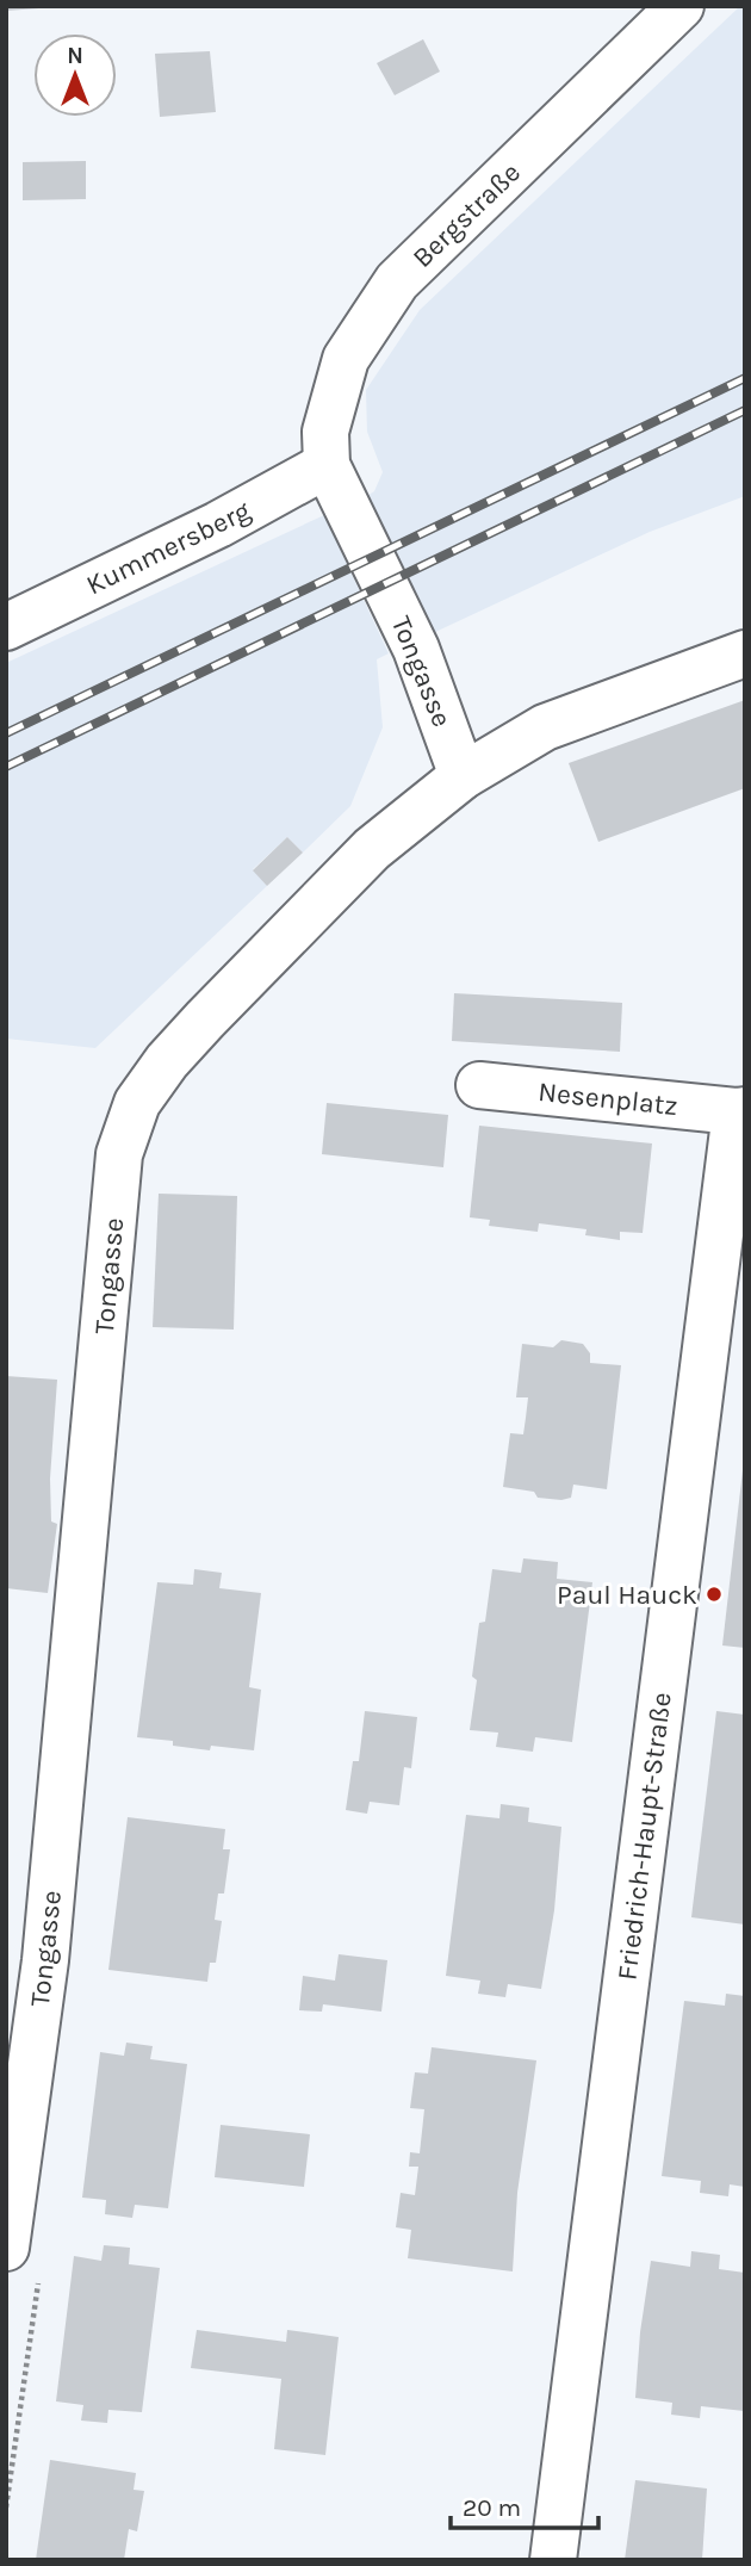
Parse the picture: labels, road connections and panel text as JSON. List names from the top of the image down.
{
  "streets": {
    "street": [
      "Bergstraße",
      "Kummersberg",
      "Tongasse",
      "Nesenplatz",
      "Friedrich-Haupt-Straße"
    ]
  },
  "crossings": [
    ["Bergstraße", "Kummersberg"],
    ["Bergstraße", "Tongasse"],
    ["Kummersberg", "Tongasse"],
    ["Nesenplatz", "Friedrich-Haupt-Straße"]
  ],
  "places": ["Paul Hauck"],
  "scale_bar": "20 m",
  "north": "top"
}
